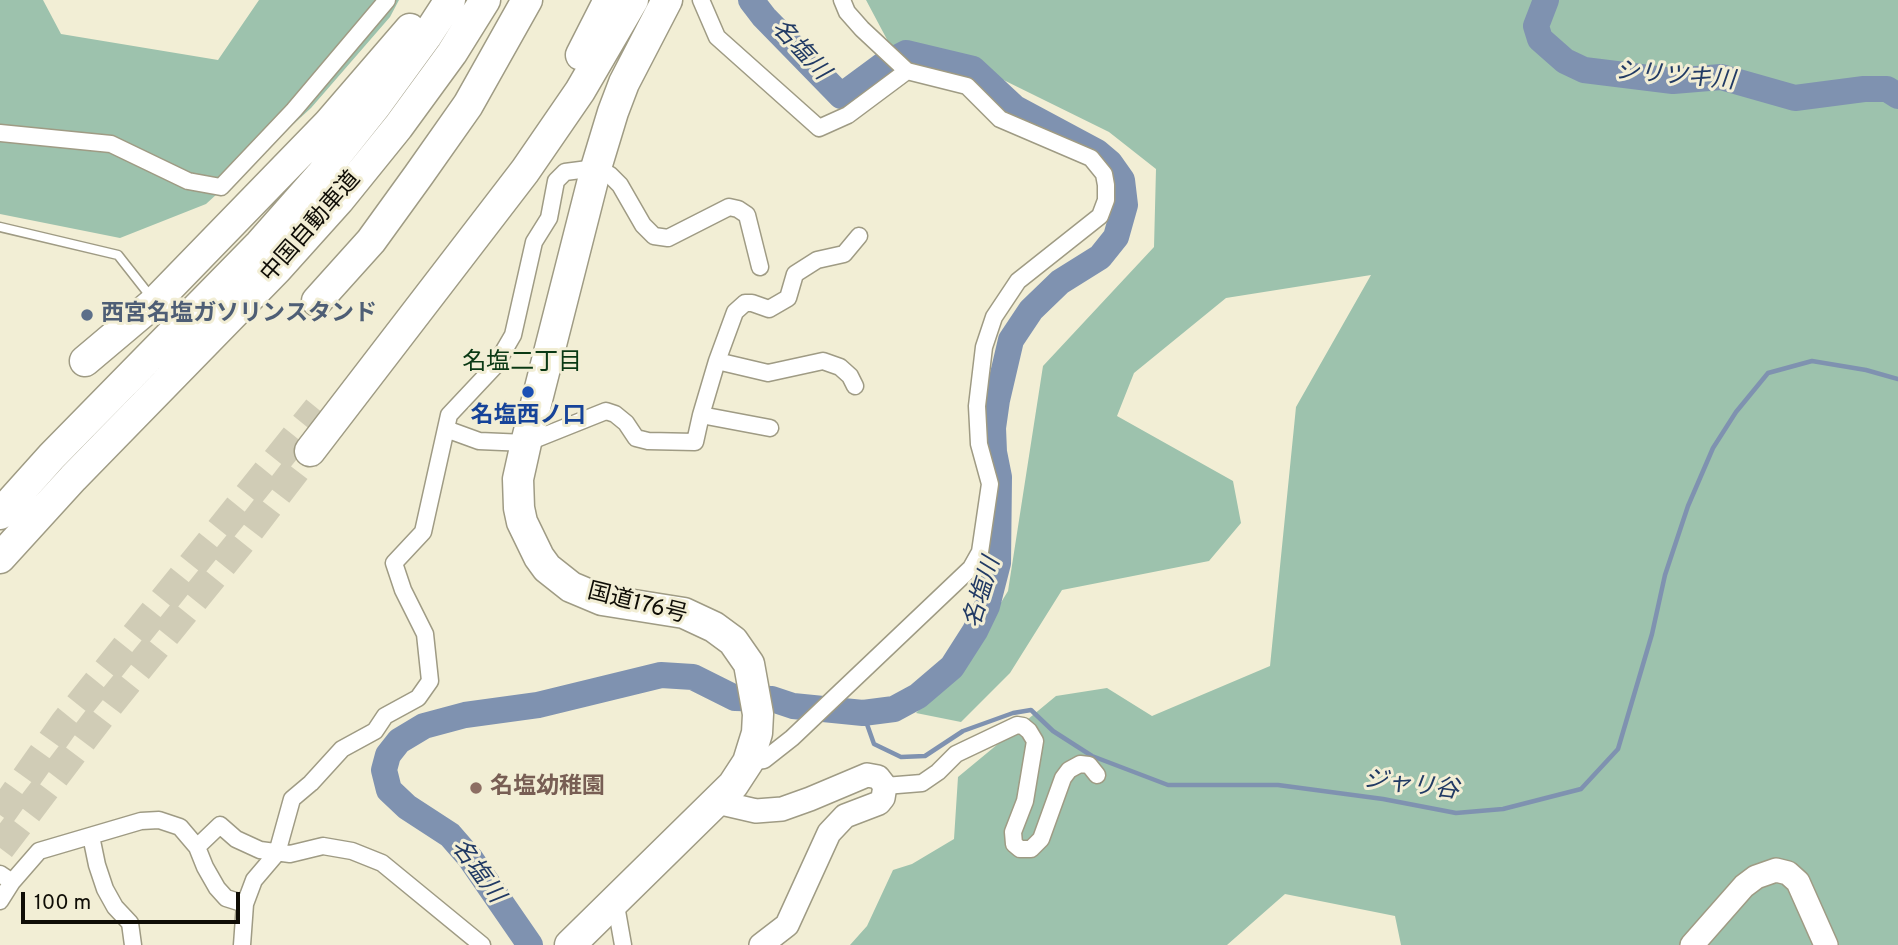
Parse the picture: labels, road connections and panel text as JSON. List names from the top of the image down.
{
  "streets": {
    "highway": ["中国自動車道", "国道176号"]
  },
  "districts": ["名塩二丁目"],
  "water": ["名塩川", "シリツキ川", "ジャリ谷"],
  "places": ["西宮名塩ガソリンスタンド", "名塩西ノ口", "名塩幼稚園"],
  "scale_bar": "100 m"
}
